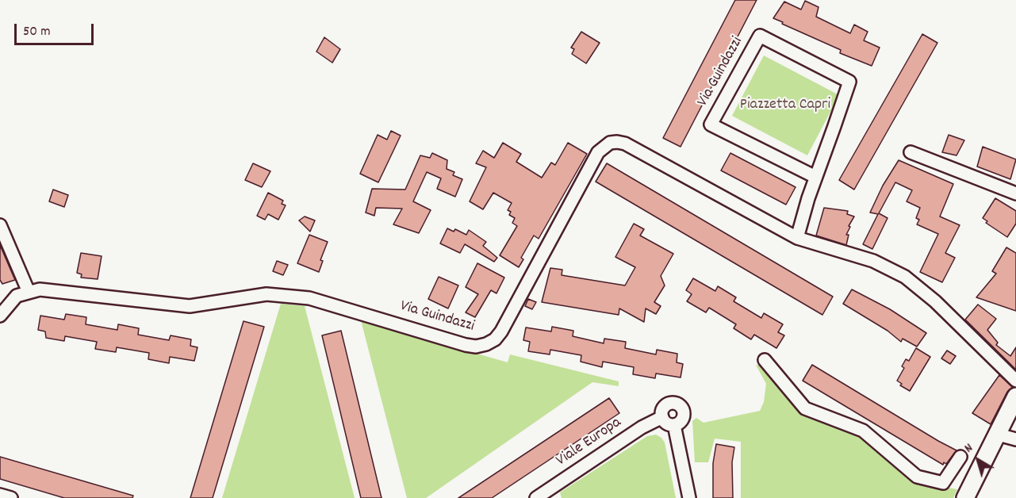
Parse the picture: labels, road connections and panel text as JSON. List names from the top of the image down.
{
  "streets": {
    "street": ["Via Guindazzi", "Viale Europa"]
  },
  "parks": ["Piazzetta Capri"],
  "scale_bar": "50 m",
  "north": "top left"
}
